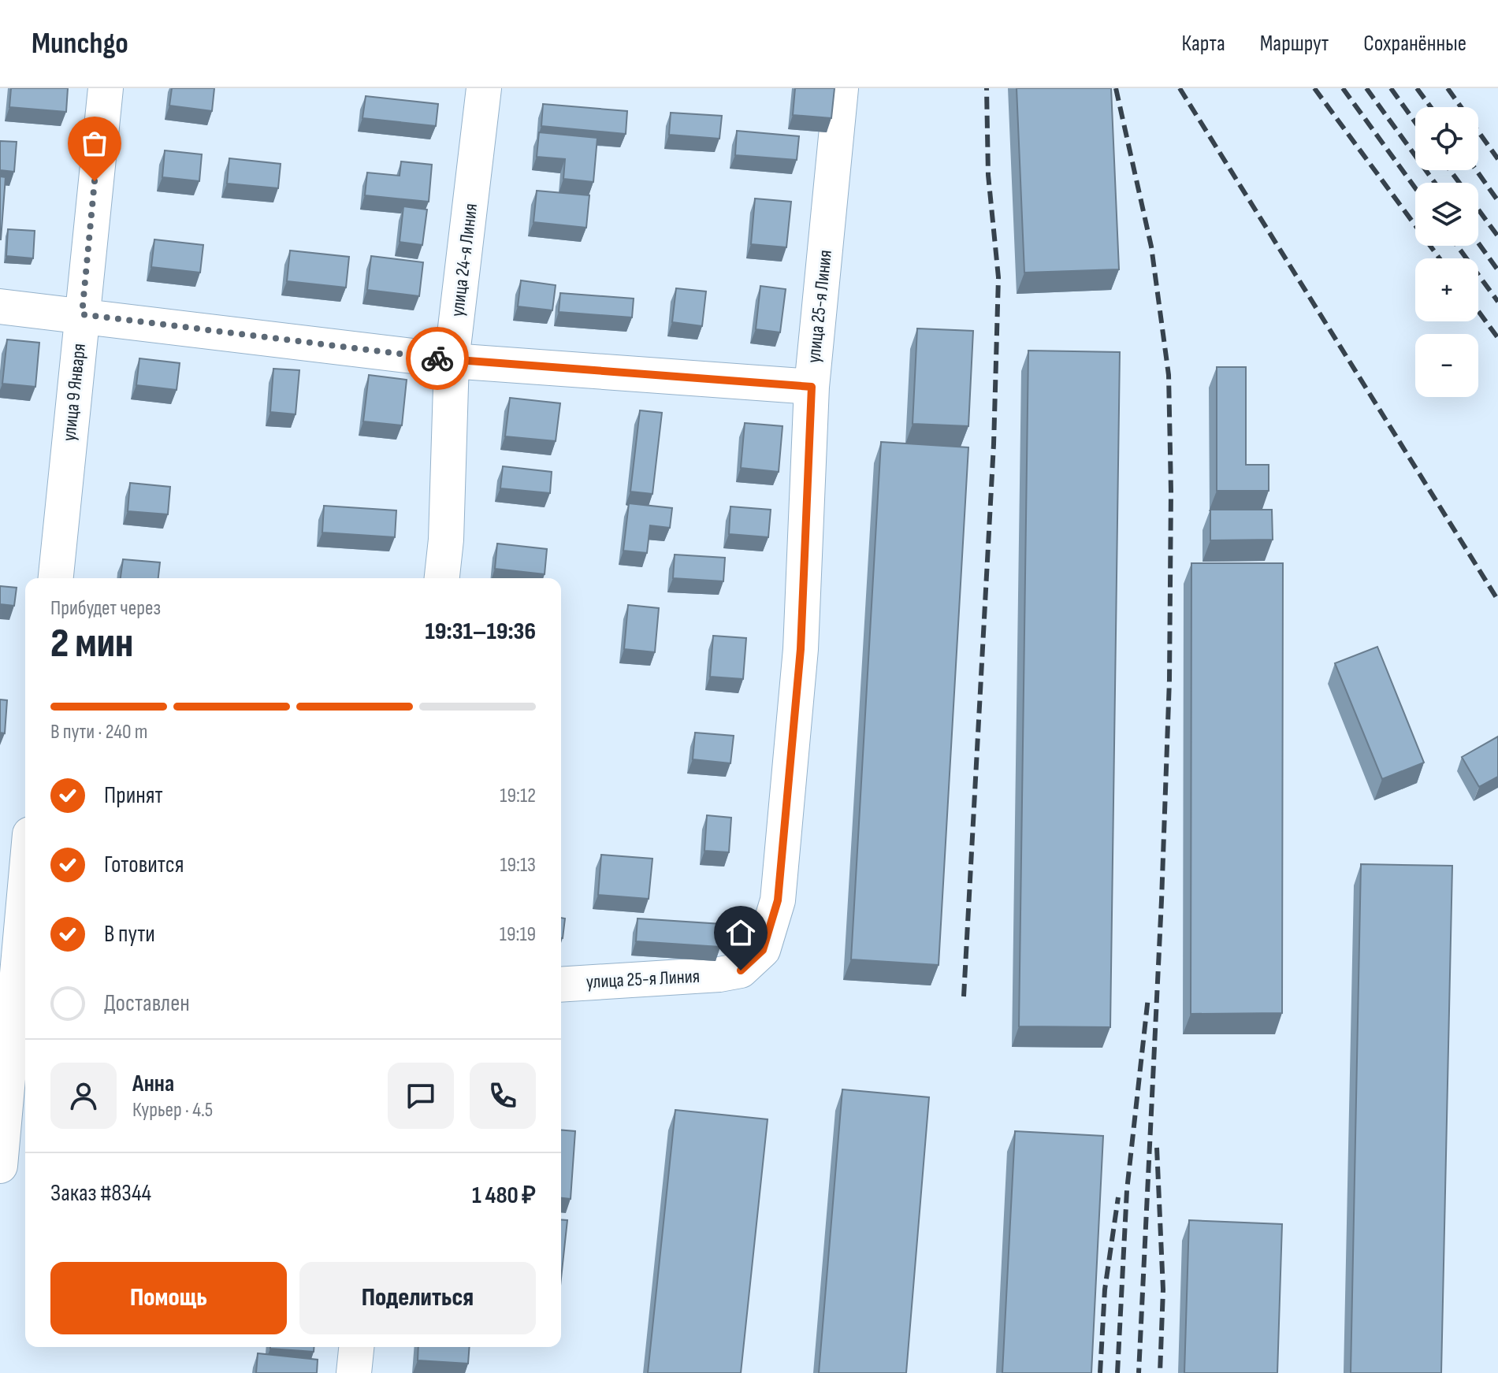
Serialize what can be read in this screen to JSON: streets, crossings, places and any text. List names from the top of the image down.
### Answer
{
  "streets": {
    "street": ["улица 24-я Линия", "улица 25-я Линия", "улица 9 Января"]
  },
  "page": {
    "header": "Munchgo",
    "nav": ["Карта", "Маршрут", "Сохранённые"],
    "map_buttons": ["+", "−"],
    "heading": ["2 мин", "Прибудет через", "19:31–19:36"],
    "panel": [
      "Анна",
      "Курьер · 4.5",
      "Заказ #8344",
      "1 480 ₽"
    ],
    "bar": "В пути · 240 m",
    "list": [
      ["Принят", "19:12"],
      ["Готовится", "19:13"],
      ["В пути", "19:19"],
      "Доставлен"
    ],
    "buttons": ["Помощь", "Поделиться"]
  }
}
